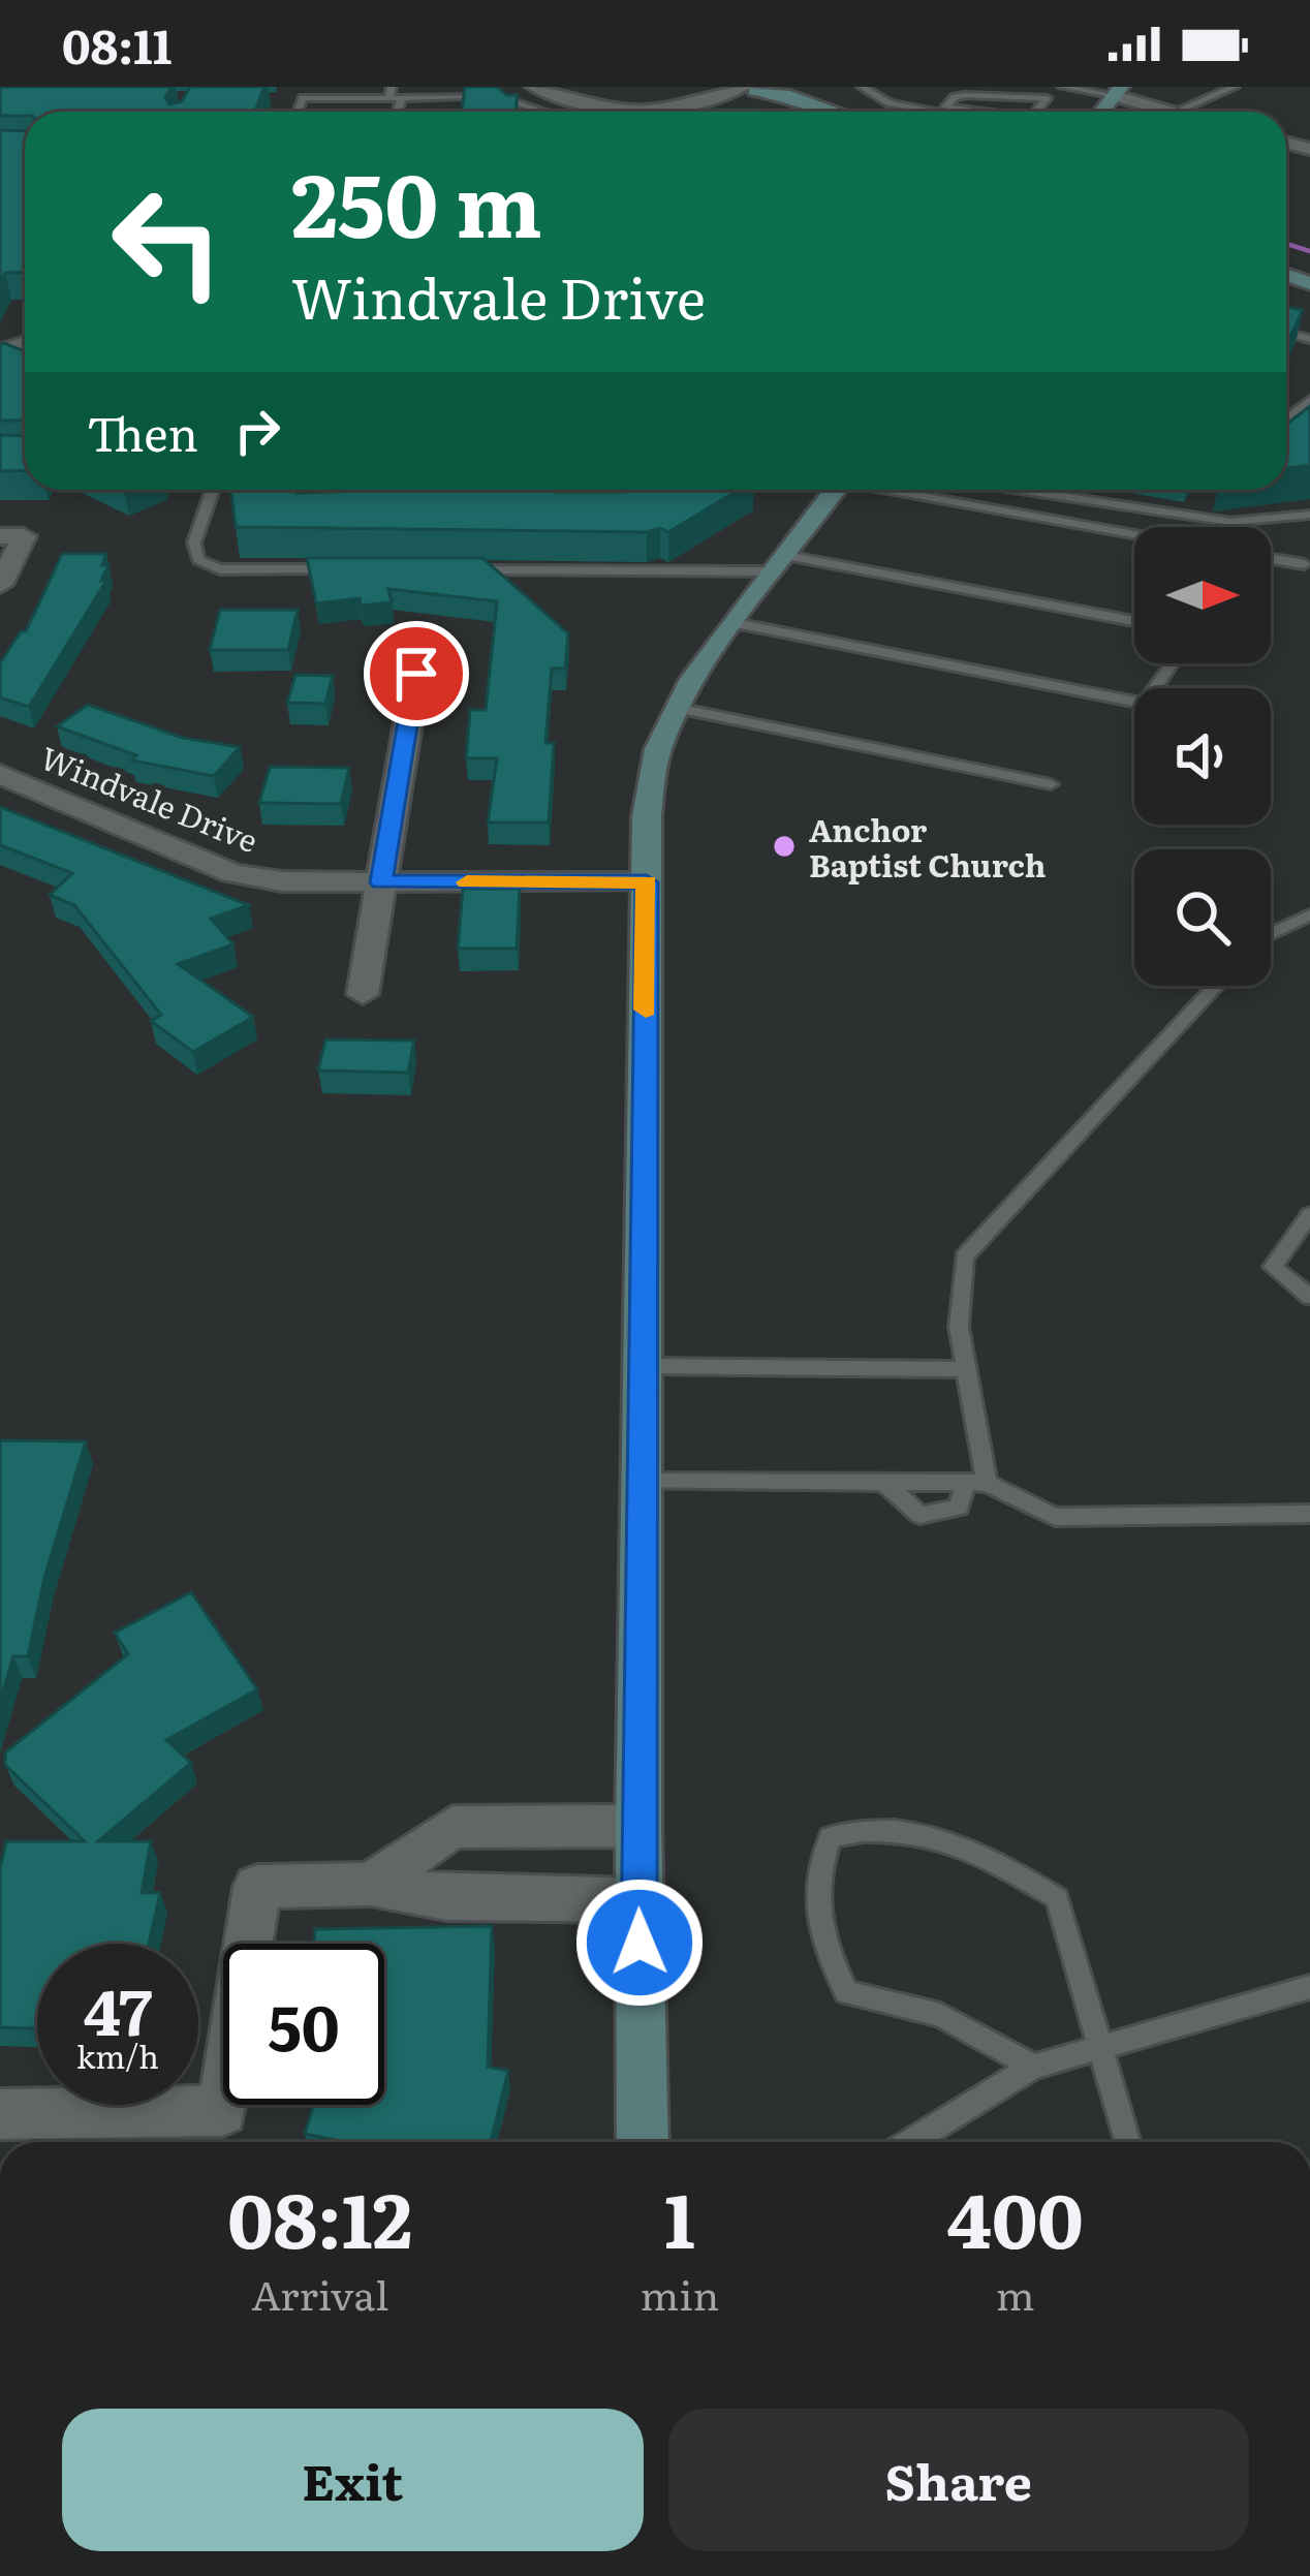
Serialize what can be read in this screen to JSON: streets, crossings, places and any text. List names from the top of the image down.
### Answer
{
  "streets": {
    "street": ["Windvale Drive"]
  },
  "places": ["Anchor Baptist Church"],
  "north": "right",
  "page": {
    "status": "08:11",
    "turn": ["250 m", "Windvale Drive"],
    "then": "Then",
    "speed": "47 km/h",
    "limit": "50",
    "eta": [
      "08:12",
      "Arrival",
      "1",
      "min",
      "400",
      "m"
    ],
    "buttons": ["Exit", "Share"]
  }
}
